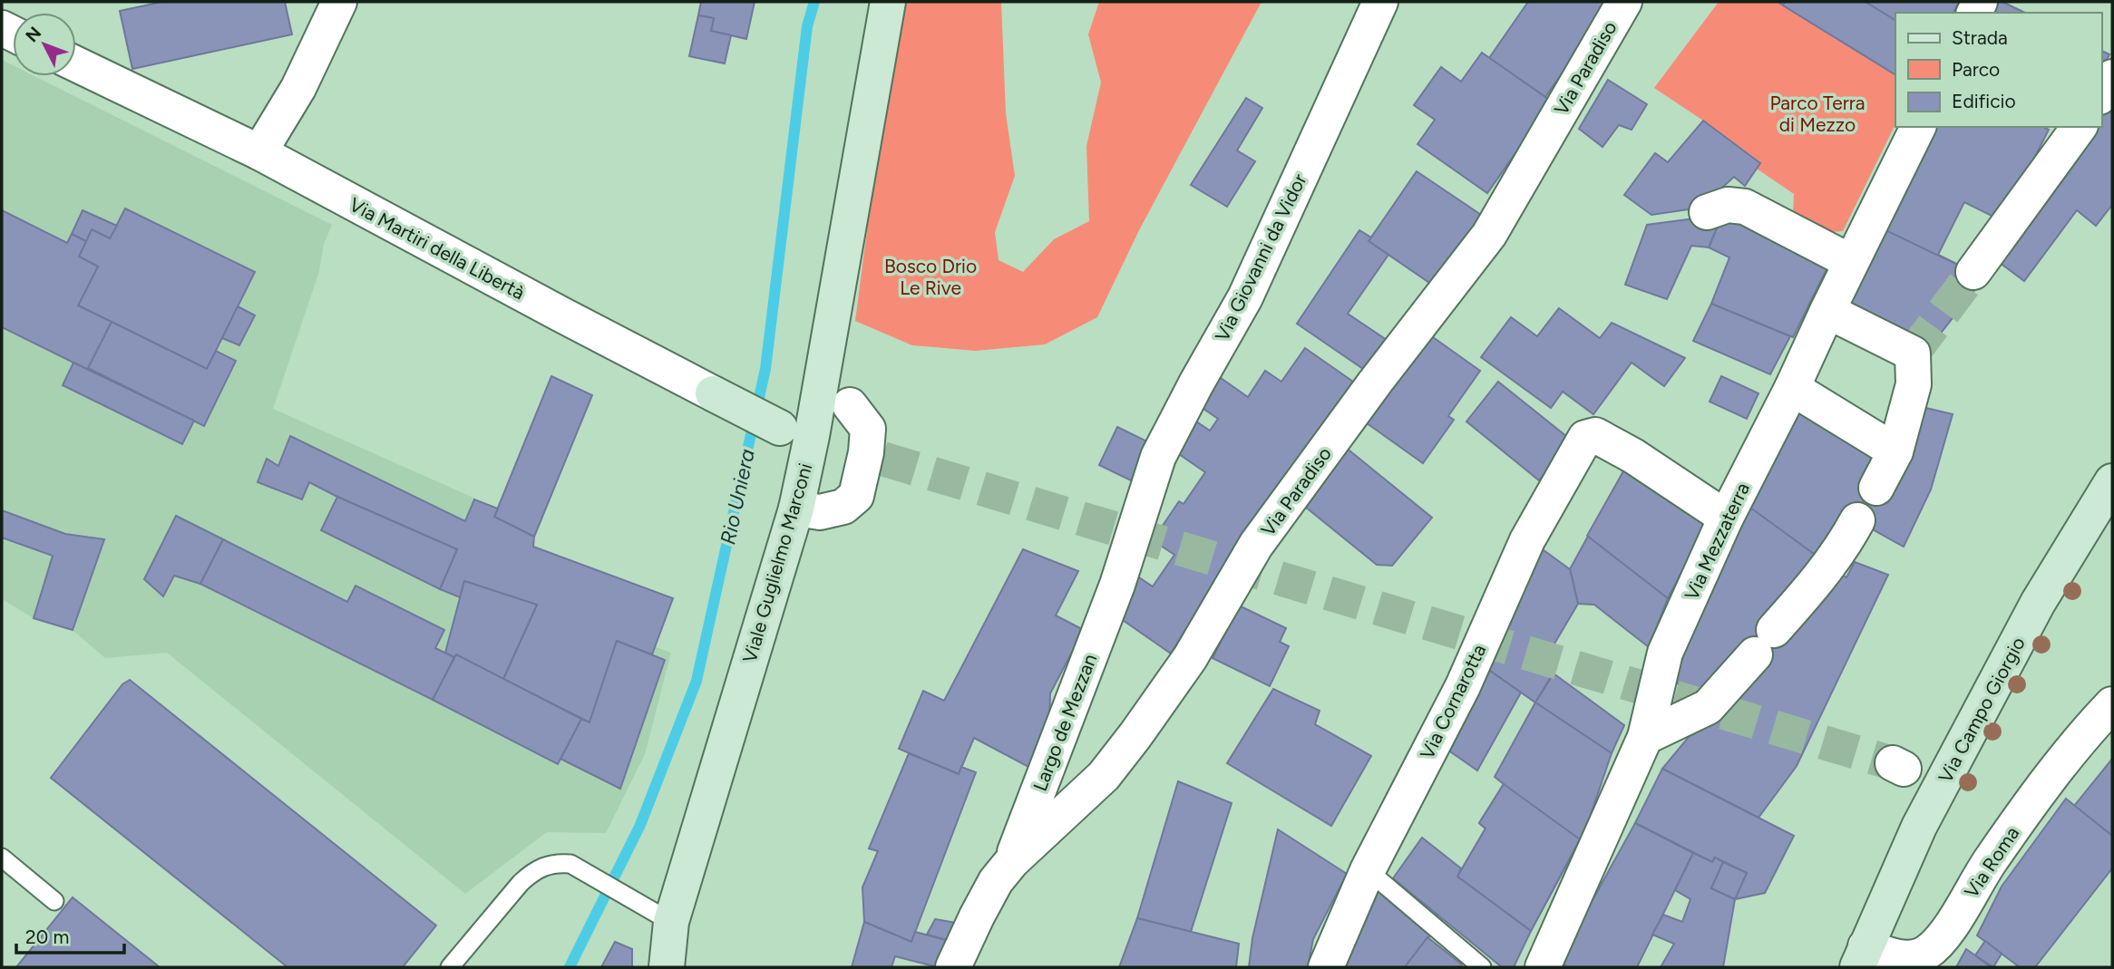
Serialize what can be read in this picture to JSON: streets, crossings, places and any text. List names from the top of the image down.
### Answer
{
  "streets": {
    "street": [
      "Via Paradiso",
      "Via Martiri della Libertà",
      "Via Giovanni da Vidor",
      "Via Mezzaterra",
      "Viale Guglielmo Marconi",
      "Via Cornarotta",
      "Via Campo Giorgio",
      "Largo de Mezzan",
      "Via Roma"
    ]
  },
  "crossings": [
    ["Via Paradiso", "Largo de Mezzan"],
    ["Via Martiri della Libertà", "Viale Guglielmo Marconi"],
    ["Via Giovanni da Vidor", "Largo de Mezzan"],
    ["Via Mezzaterra", "Via Cornarotta"],
    ["Via Campo Giorgio", "Via Roma"]
  ],
  "water": ["Rio Uniera"],
  "parks": ["Parco Terra di Mezzo", "Bosco Drio Le Rive"],
  "legend": ["Strada", "Parco", "Edificio"],
  "scale_bar": "20 m",
  "north": "top left"
}
